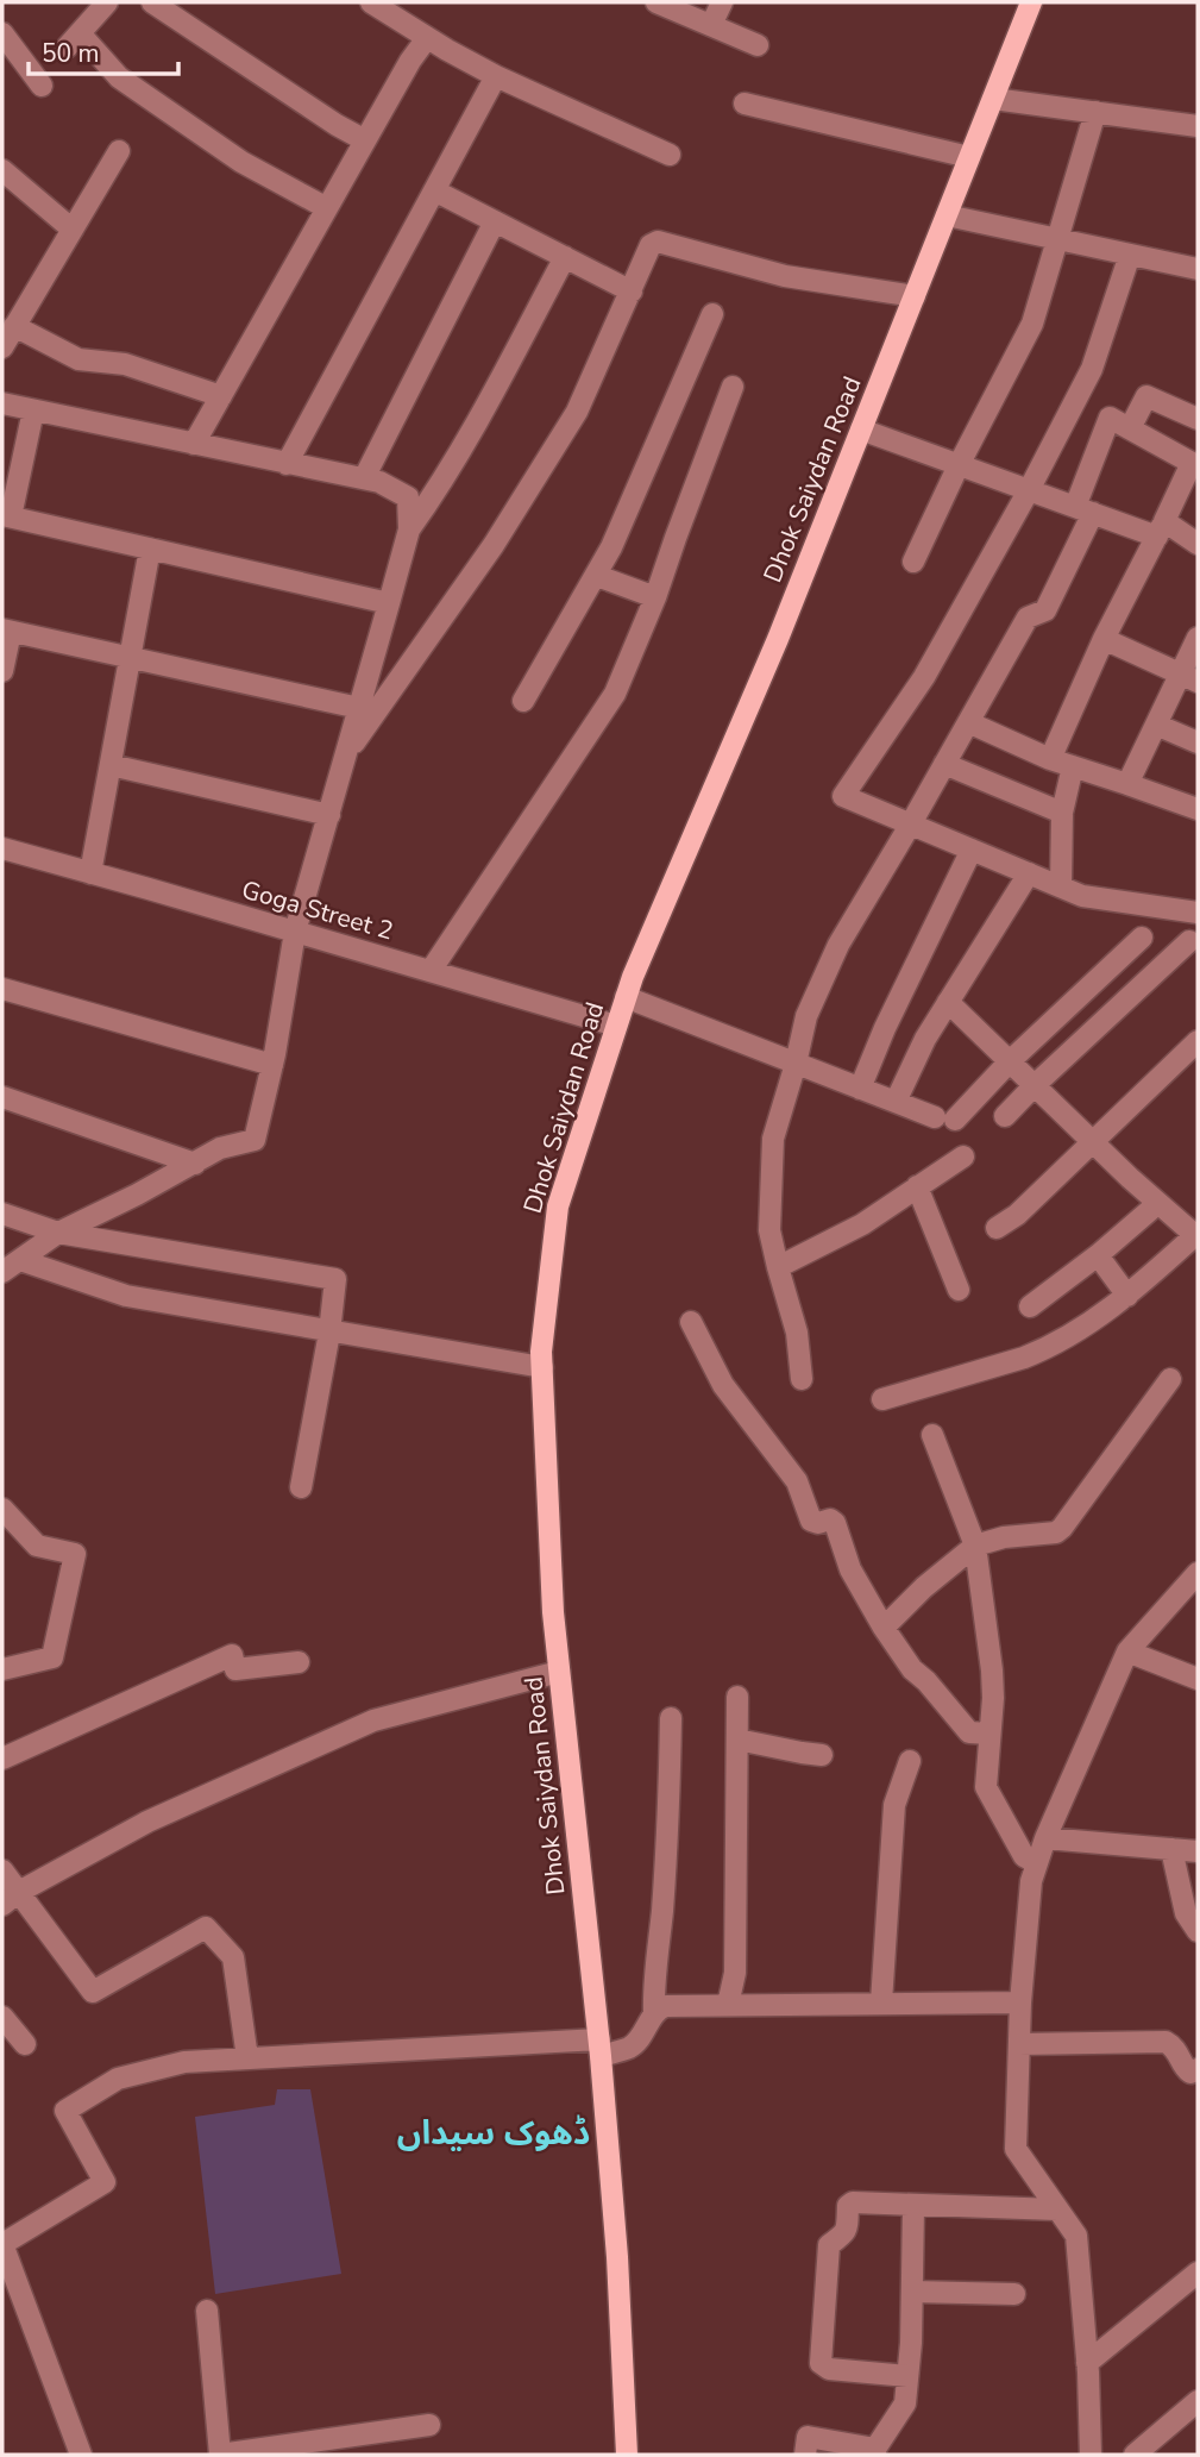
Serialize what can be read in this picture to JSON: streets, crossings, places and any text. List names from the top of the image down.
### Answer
{
  "streets": {
    "main road": ["Dhok Saiydan Road"],
    "street": ["Goga Street 2"]
  },
  "crossings": [
    ["Dhok Saiydan Road", "Goga Street 2"]
  ],
  "districts": ["ڈھوک سیداں"],
  "scale_bar": "50 m"
}
